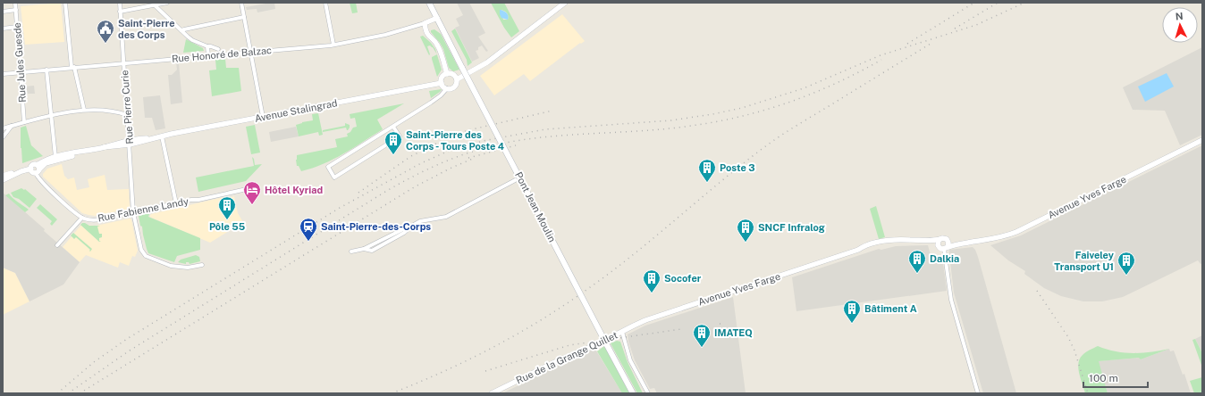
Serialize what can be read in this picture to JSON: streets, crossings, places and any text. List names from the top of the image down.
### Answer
{
  "streets": {
    "main road": ["Pont Jean Moulin"],
    "street": [
      "Rue Honoré de Balzac",
      "Rue Jules Guesde",
      "Rue Pierre Curie",
      "Avenue Stalingrad",
      "Avenue Yves Farge",
      "Rue Fabienne Landy",
      "Rue de la Grange Quillet"
    ]
  },
  "crossings": [
    ["Rue Honoré de Balzac", "Rue Jules Guesde"],
    ["Rue Honoré de Balzac", "Rue Pierre Curie"],
    ["Rue Honoré de Balzac", "Pont Jean Moulin"],
    ["Rue Pierre Curie", "Avenue Stalingrad"],
    ["Rue Pierre Curie", "Rue Fabienne Landy"],
    ["Avenue Yves Farge", "Rue de la Grange Quillet"]
  ],
  "places": {
    "public building": ["Saint-Pierre des Corps"],
    "building": [
      "Saint-Pierre des Corps - Tours Poste 4",
      "Poste 3",
      "Pôle 55",
      "SNCF Infralog",
      "Dalkia",
      "Faiveley Transport U1",
      "Socofer",
      "Bâtiment A",
      "IMATEQ"
    ],
    "hotel": ["Hôtel Kyriad"],
    "station": ["Saint-Pierre-des-Corps"]
  },
  "scale_bar": "100 m",
  "north": "top"
}
